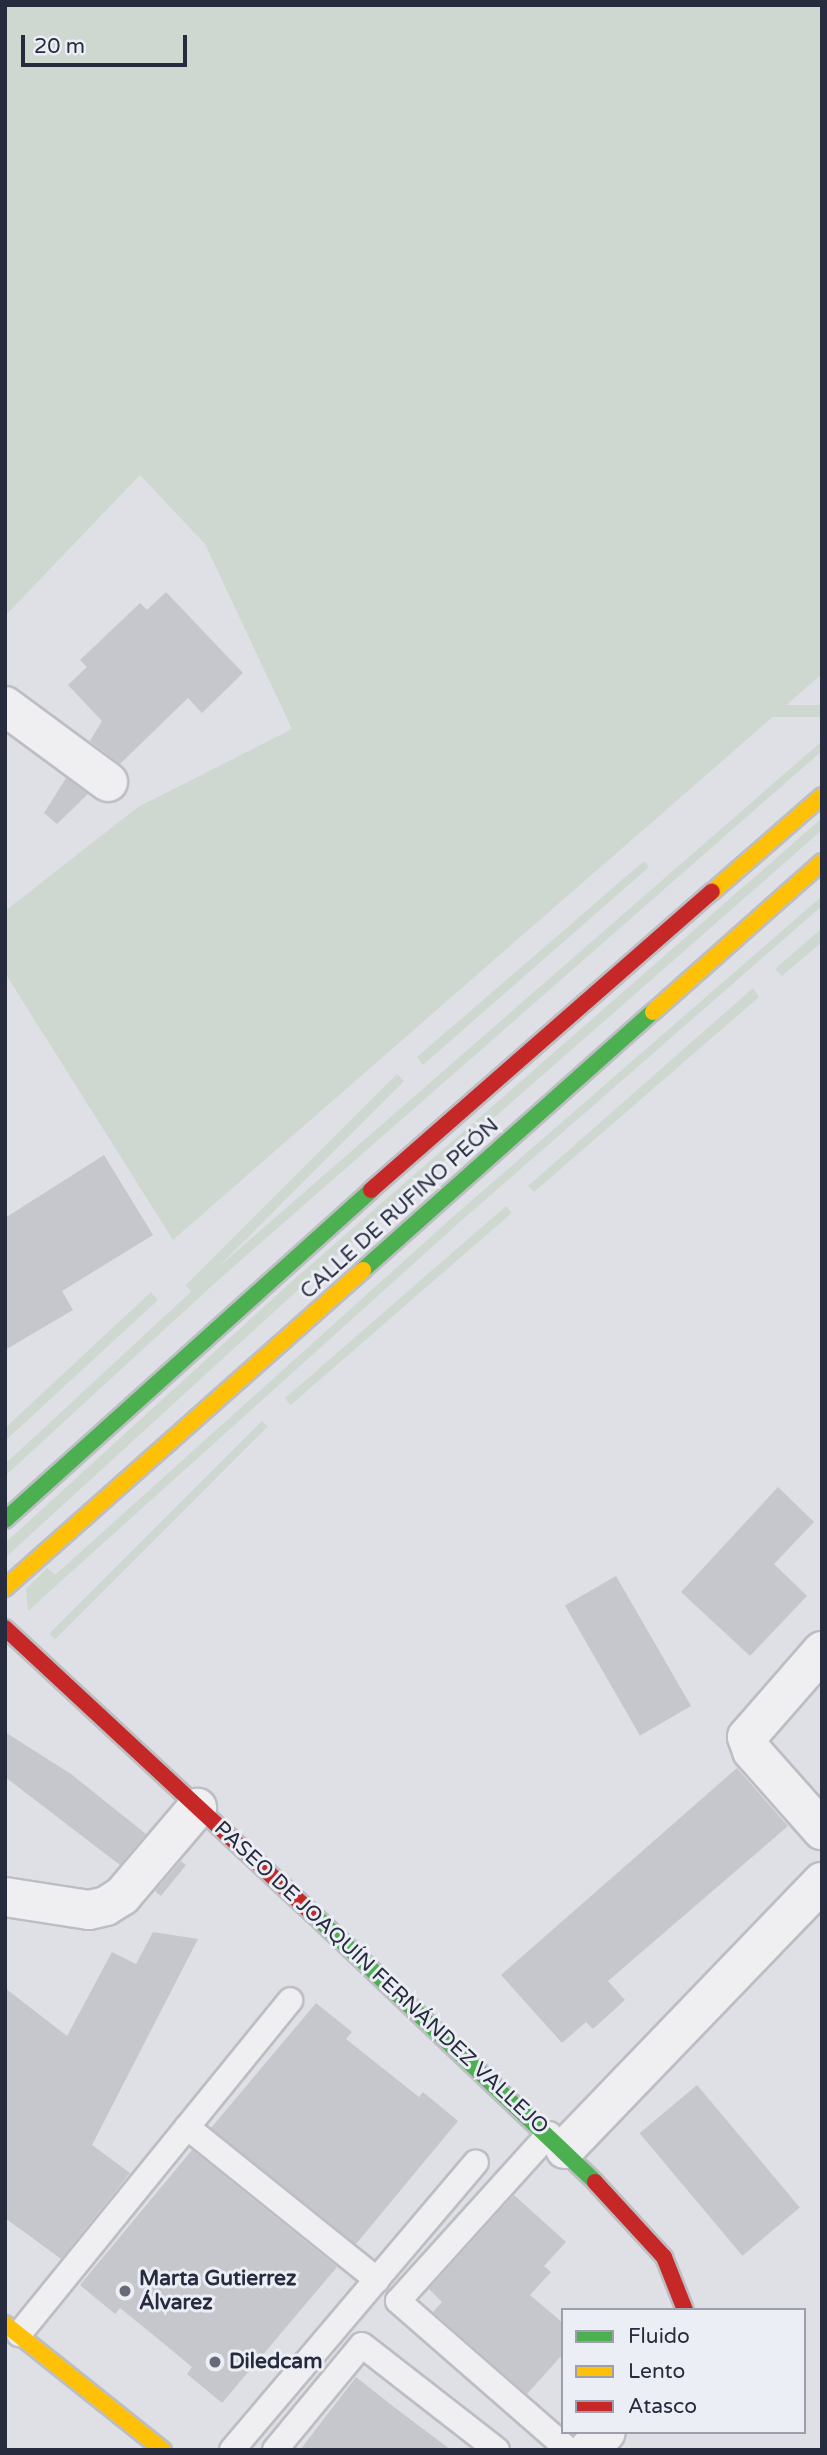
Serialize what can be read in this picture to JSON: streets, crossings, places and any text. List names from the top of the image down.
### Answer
{
  "streets": {
    "main road": ["CALLE DE RUFINO PEÓN", "PASEO DE JOAQUÍN FERNÁNDEZ VALLEJO"]
  },
  "places": ["Marta Gutierrez Álvarez", "Diledcam"],
  "legend": ["Fluido", "Lento", "Atasco"],
  "scale_bar": "20 m"
}
